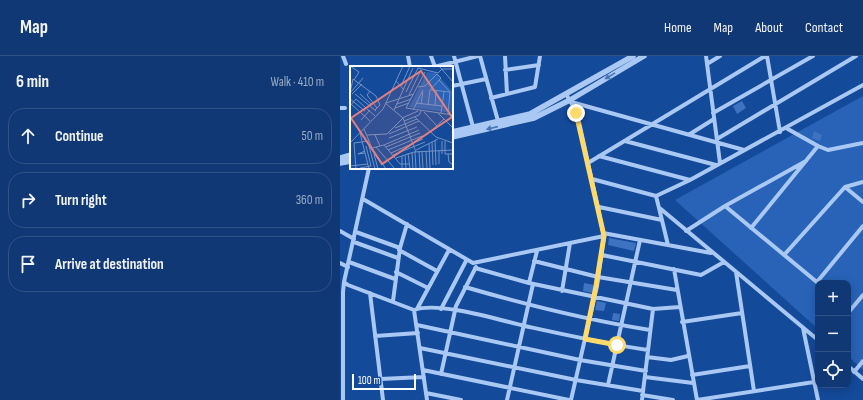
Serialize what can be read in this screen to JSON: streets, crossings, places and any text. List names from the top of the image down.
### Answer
{
  "scale_bar": "100 m",
  "page": {
    "header": "Map",
    "nav": [
      "Home",
      "Map",
      "About",
      "Contact"
    ],
    "heading": ["6 min", "Walk · 410 m"],
    "list": [
      ["Continue", "50 m"],
      ["Turn right", "360 m"],
      "Arrive at destination"
    ],
    "map_buttons": ["+", "−"],
    "scale": "100 m"
  }
}
